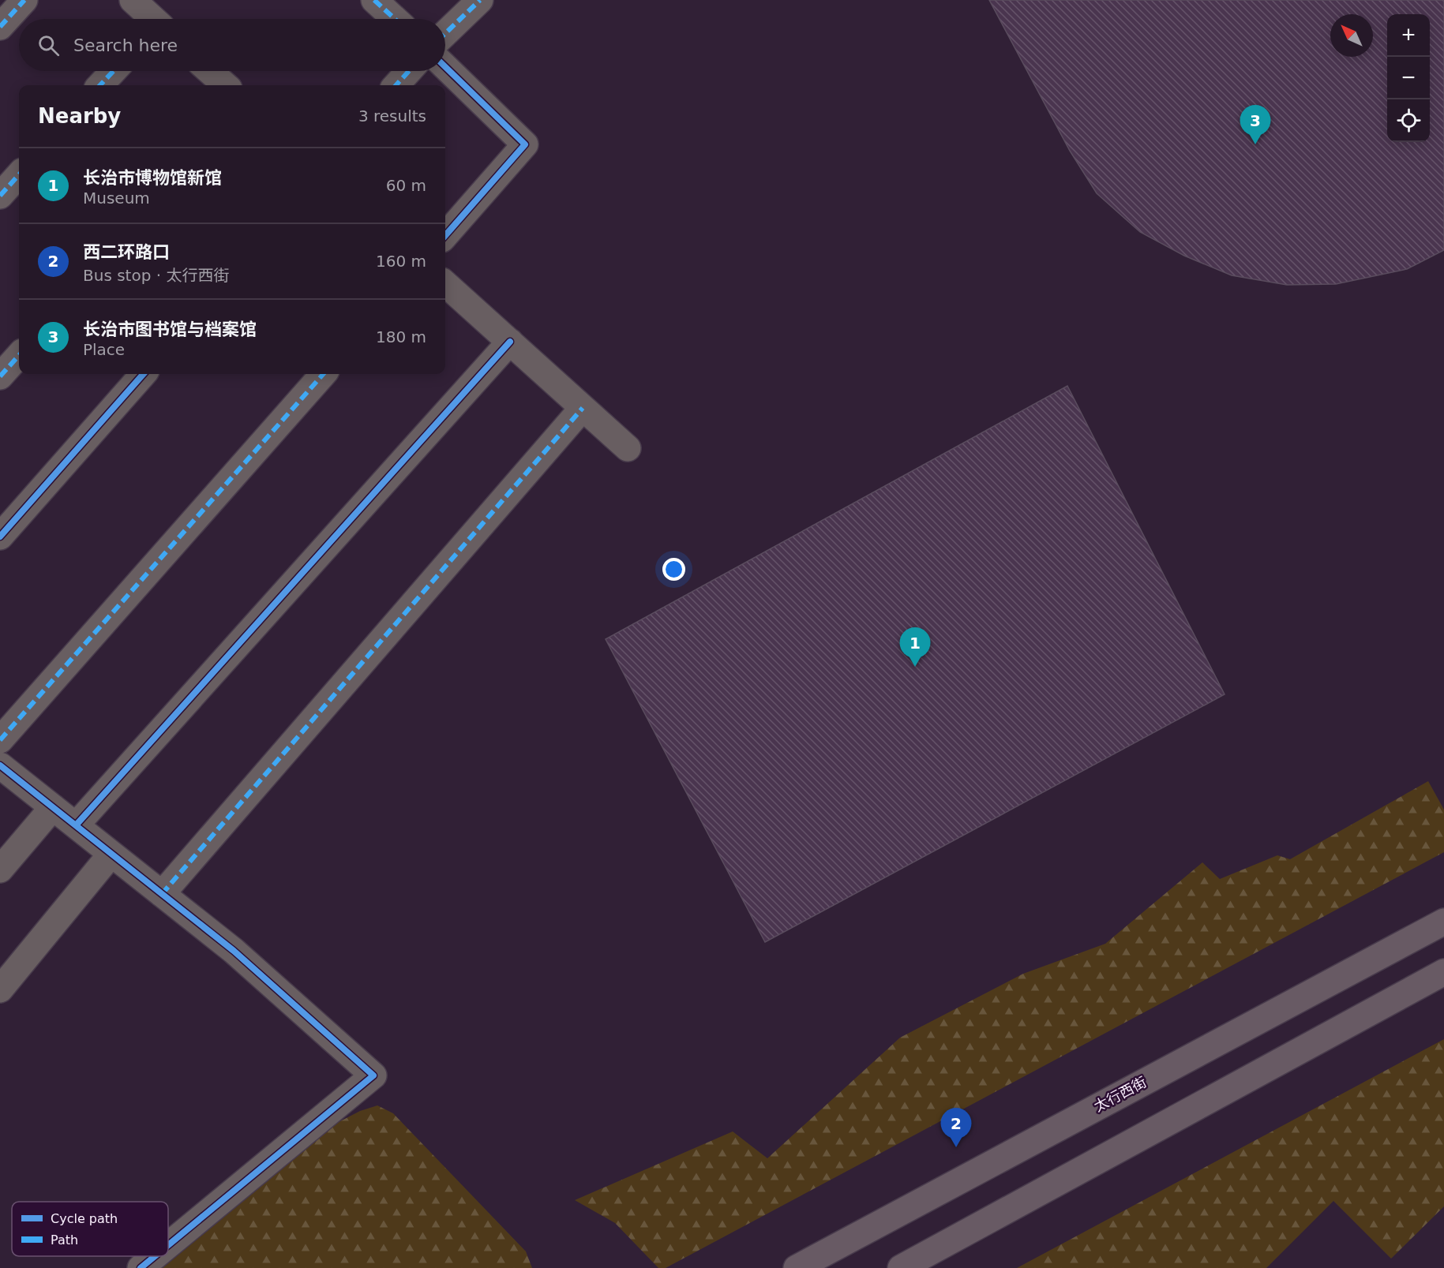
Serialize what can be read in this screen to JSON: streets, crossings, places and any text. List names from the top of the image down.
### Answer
{
  "streets": {
    "highway": ["太行西街"]
  },
  "legend": ["Cycle path", "Path"],
  "north": "top left",
  "page": {
    "map_buttons": ["+", "−"],
    "search": "Search here",
    "heading": ["Nearby", "3 results"],
    "pins": ["3", "1", "2"],
    "list": [
      {
        "mark": "1",
        "name": "长治市博物馆新馆",
        "note": "Museum",
        "value": "60 m"
      },
      {
        "mark": "2",
        "name": "西二环路口",
        "note": "Bus stop · 太行西街",
        "value": "160 m"
      },
      {
        "mark": "3",
        "name": "长治市图书馆与档案馆",
        "note": "Place",
        "value": "180 m"
      }
    ]
  }
}
